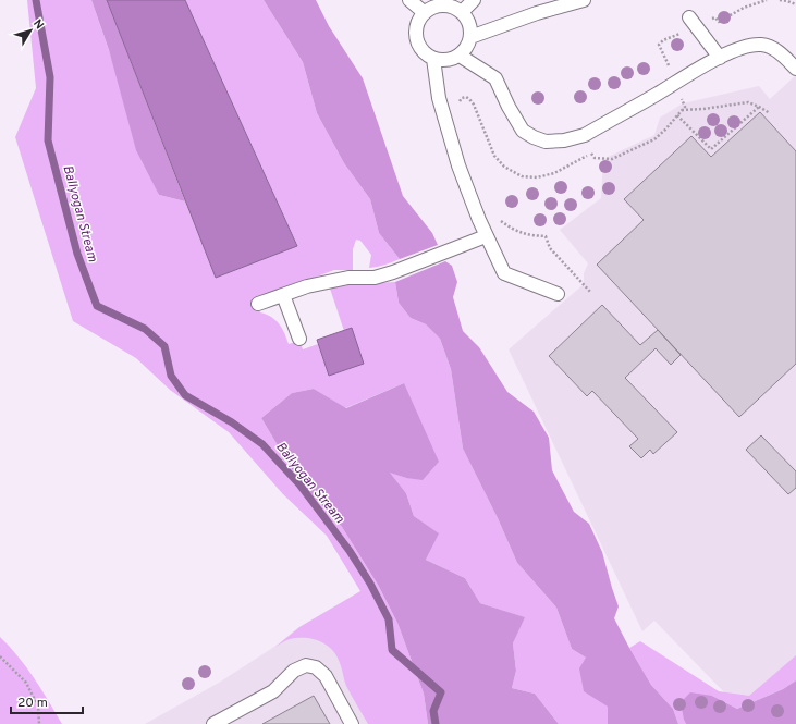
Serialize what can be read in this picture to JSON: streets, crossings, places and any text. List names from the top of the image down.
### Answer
{
  "water": ["Ballyogan Stream"],
  "scale_bar": "20 m",
  "north": "top right"
}
